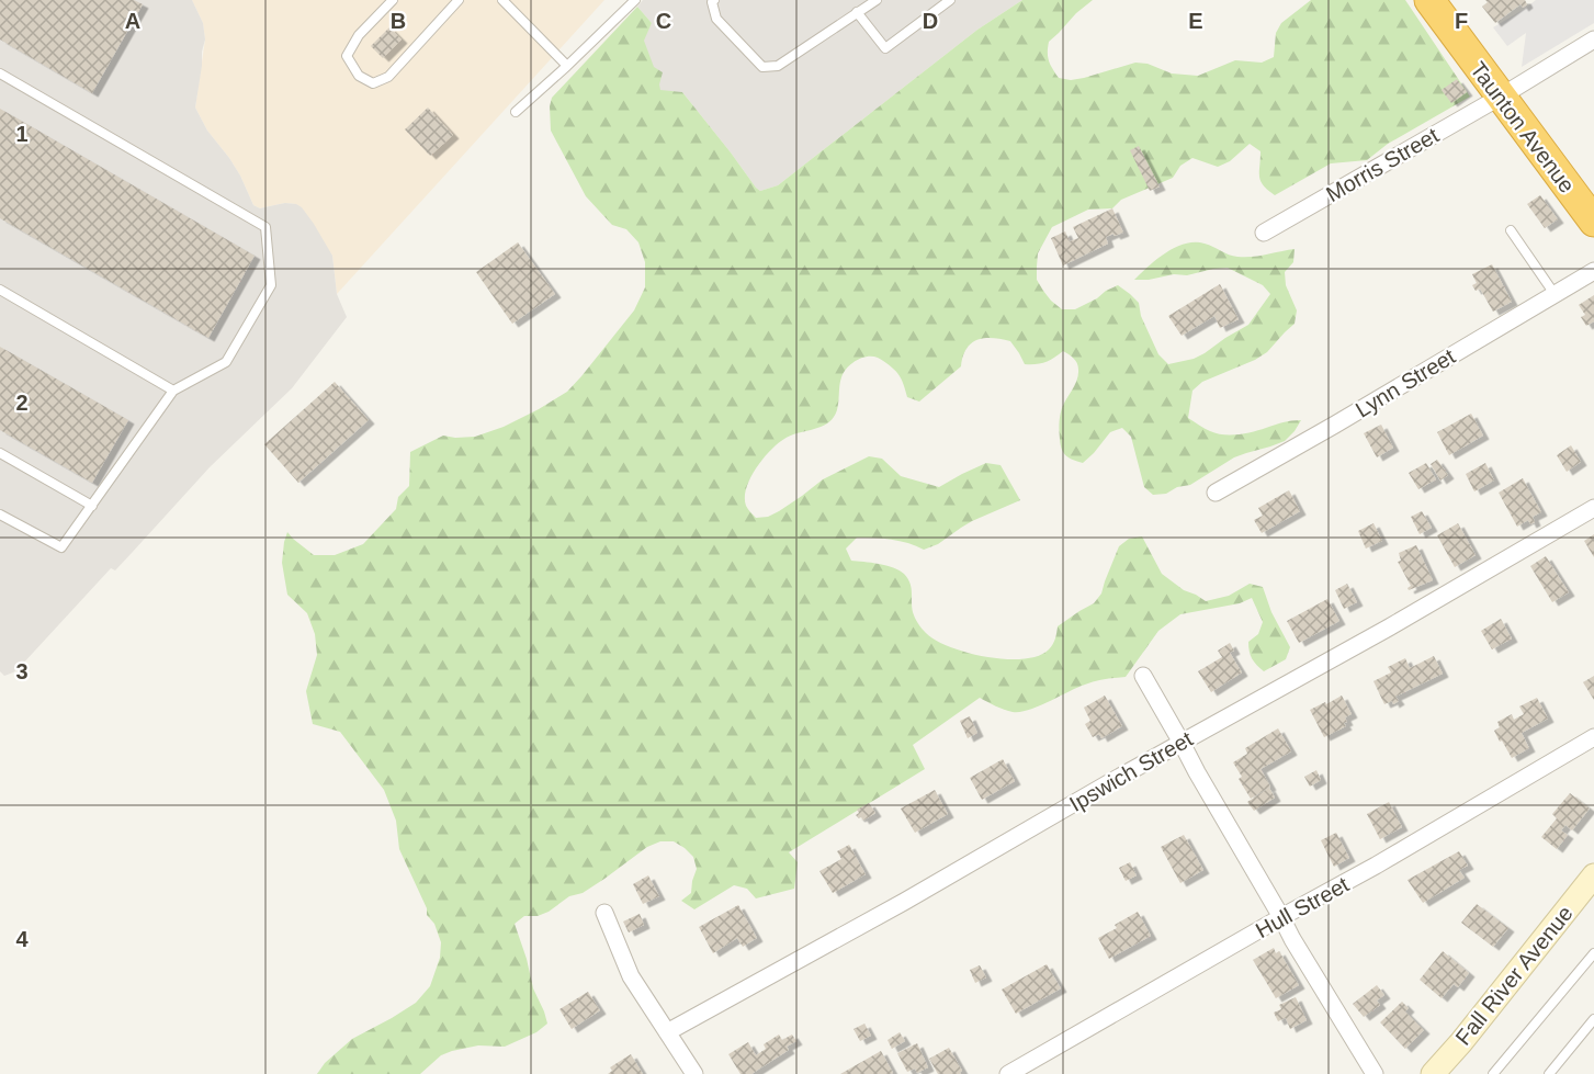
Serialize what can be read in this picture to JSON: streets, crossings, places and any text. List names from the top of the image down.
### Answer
{
  "streets": {
    "highway": ["Taunton Avenue"],
    "main road": ["Fall River Avenue"],
    "street": [
      "Morris Street",
      "Lynn Street",
      "Ipswich Street",
      "Hull Street"
    ]
  },
  "crossings": [
    ["Taunton Avenue", "Morris Street"]
  ],
  "grid": {
    "columns": [
      "A",
      "B",
      "C",
      "D",
      "E",
      "F"
    ],
    "rows": [
      "1",
      "2",
      "3",
      "4"
    ]
  }
}
